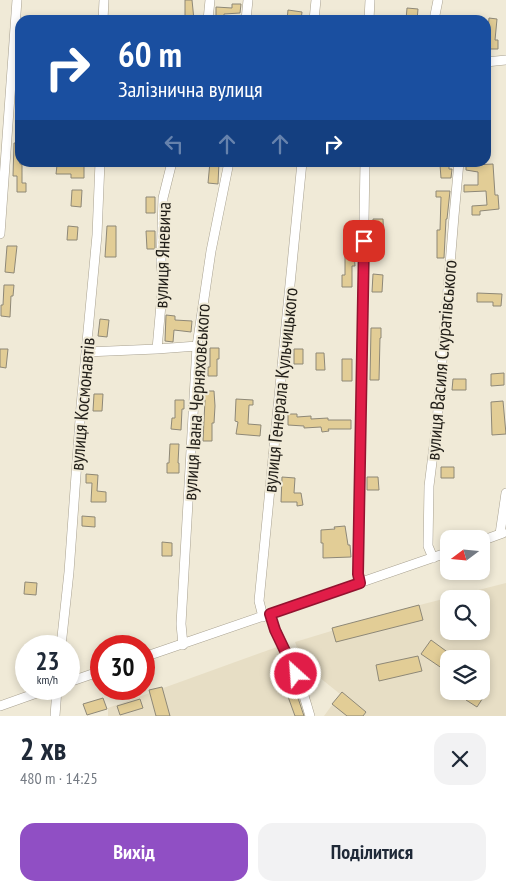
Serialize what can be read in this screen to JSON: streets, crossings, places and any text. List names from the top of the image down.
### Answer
{
  "streets": {
    "street": [
      "вулиця Яневича",
      "вулиця Василя Скуратівського",
      "вулиця Генерала Кульчицького",
      "вулиця Івана Черняховського",
      "вулиця Космонавтів"
    ]
  },
  "north": "left",
  "page": {
    "turn": ["60 m", "Залізнична вулиця"],
    "speed": "23 km/h",
    "limit": "30",
    "heading": ["2 хв", "480 m · 14:25"],
    "buttons": ["Вихід", "Поділитися"]
  }
}
